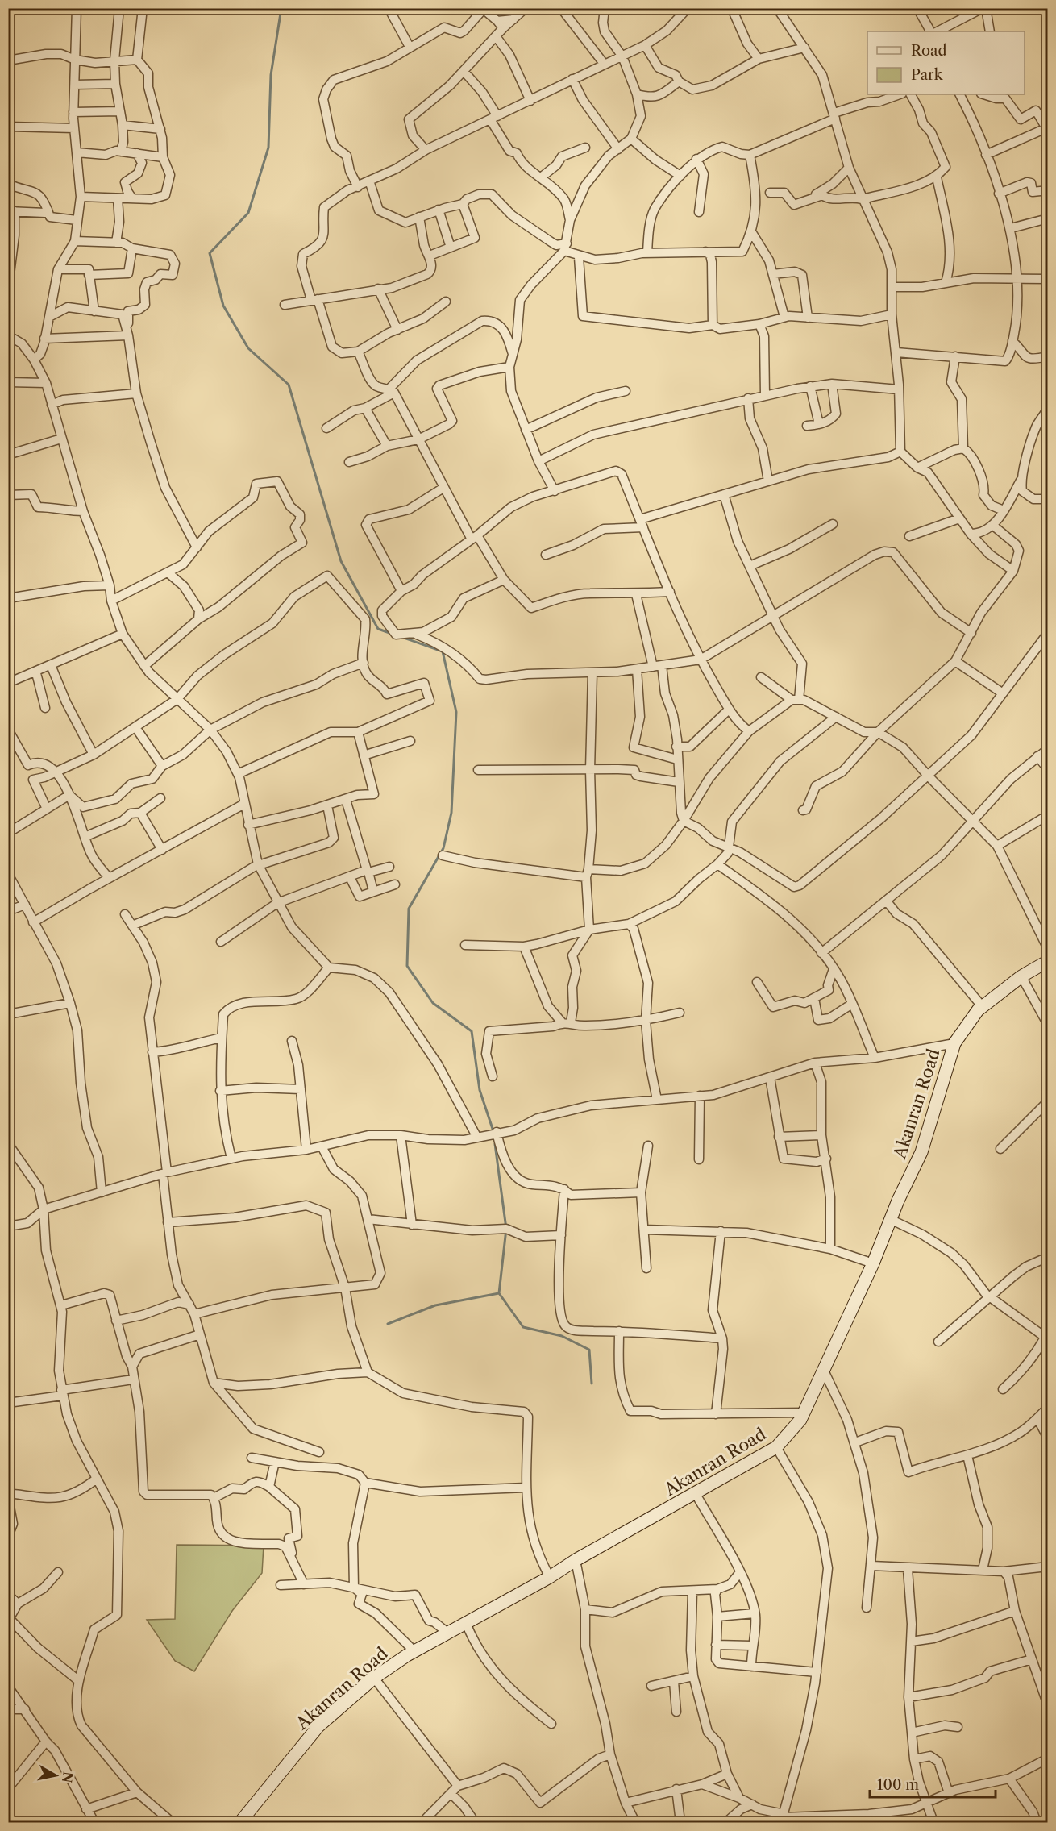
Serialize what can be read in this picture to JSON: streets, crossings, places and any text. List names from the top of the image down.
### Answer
{
  "streets": {
    "main road": ["Akanran Road"]
  },
  "legend": ["Road", "Park"],
  "scale_bar": "100 m",
  "north": "right"
}
